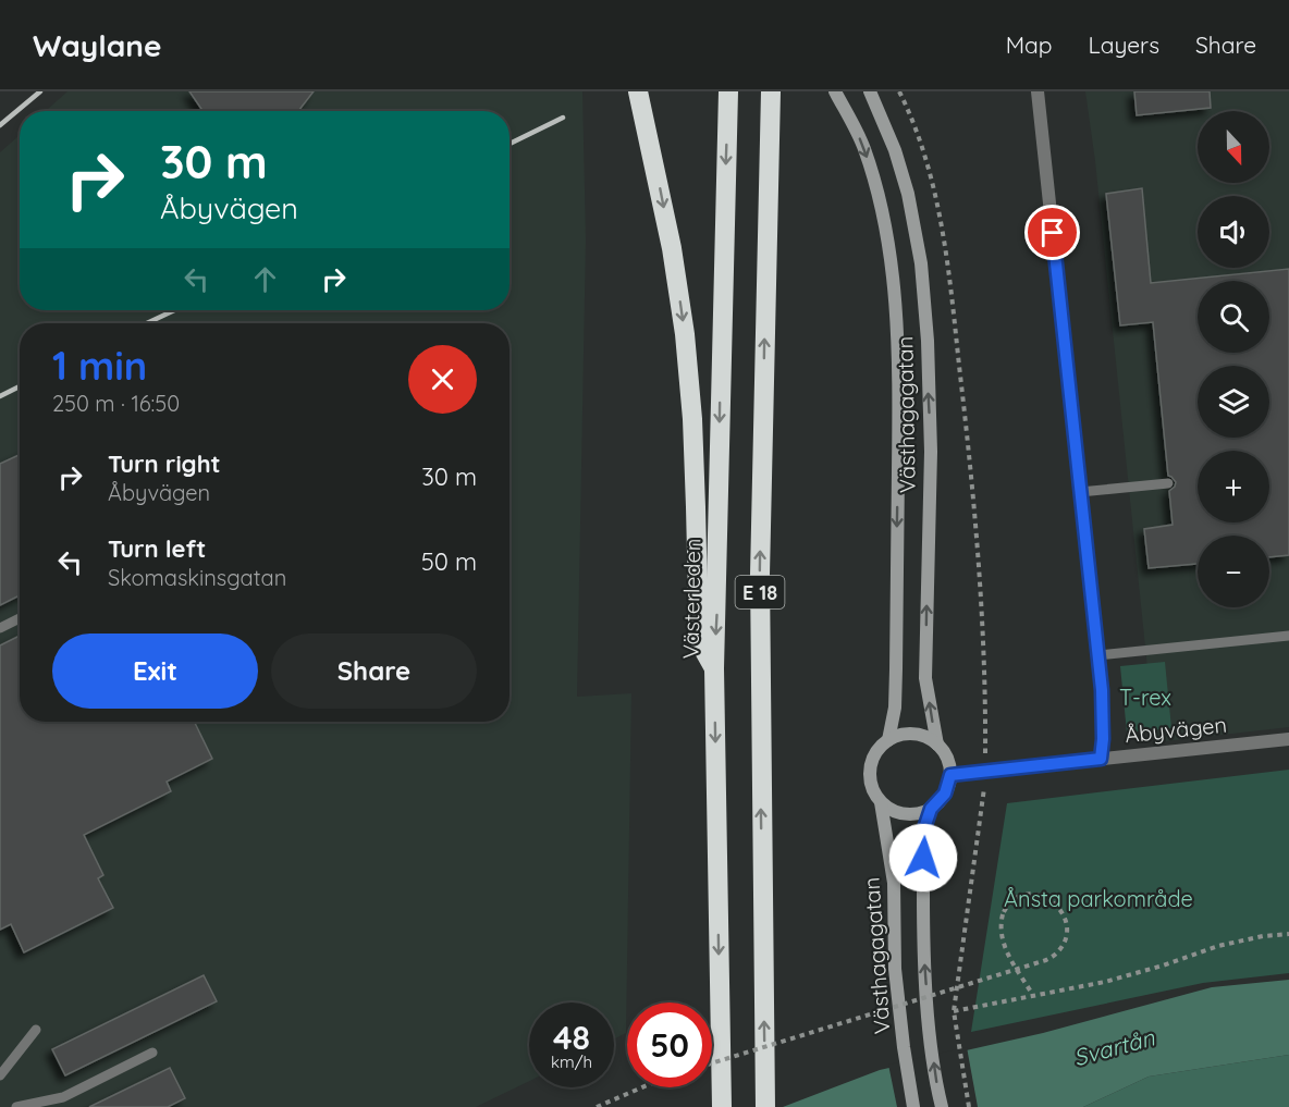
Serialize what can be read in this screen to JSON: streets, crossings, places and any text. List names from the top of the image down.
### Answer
{
  "streets": {
    "highway": ["E 18", "Västerleden"],
    "main road": ["Västhagagatan"],
    "street": ["Åbyvägen"]
  },
  "crossings": [
    ["Västhagagatan", "Åbyvägen"],
    ["E 18", "Västerleden"]
  ],
  "water": ["Svartån"],
  "parks": ["T-rex", "Ånsta parkområde"],
  "north": "bottom",
  "page": {
    "header": "Waylane",
    "nav": ["Map", "Layers", "Share"],
    "map_buttons": ["+", "−"],
    "turn": ["30 m", "Åbyvägen"],
    "heading": ["1 min", "250 m · 16:50"],
    "list": [
      {
        "name": "Turn right",
        "note": "Åbyvägen",
        "value": "30 m"
      },
      {
        "name": "Turn left",
        "note": "Skomaskinsgatan",
        "value": "50 m"
      }
    ],
    "buttons": ["Exit", "Share"],
    "speed": "48 km/h",
    "limit": "50"
  }
}
